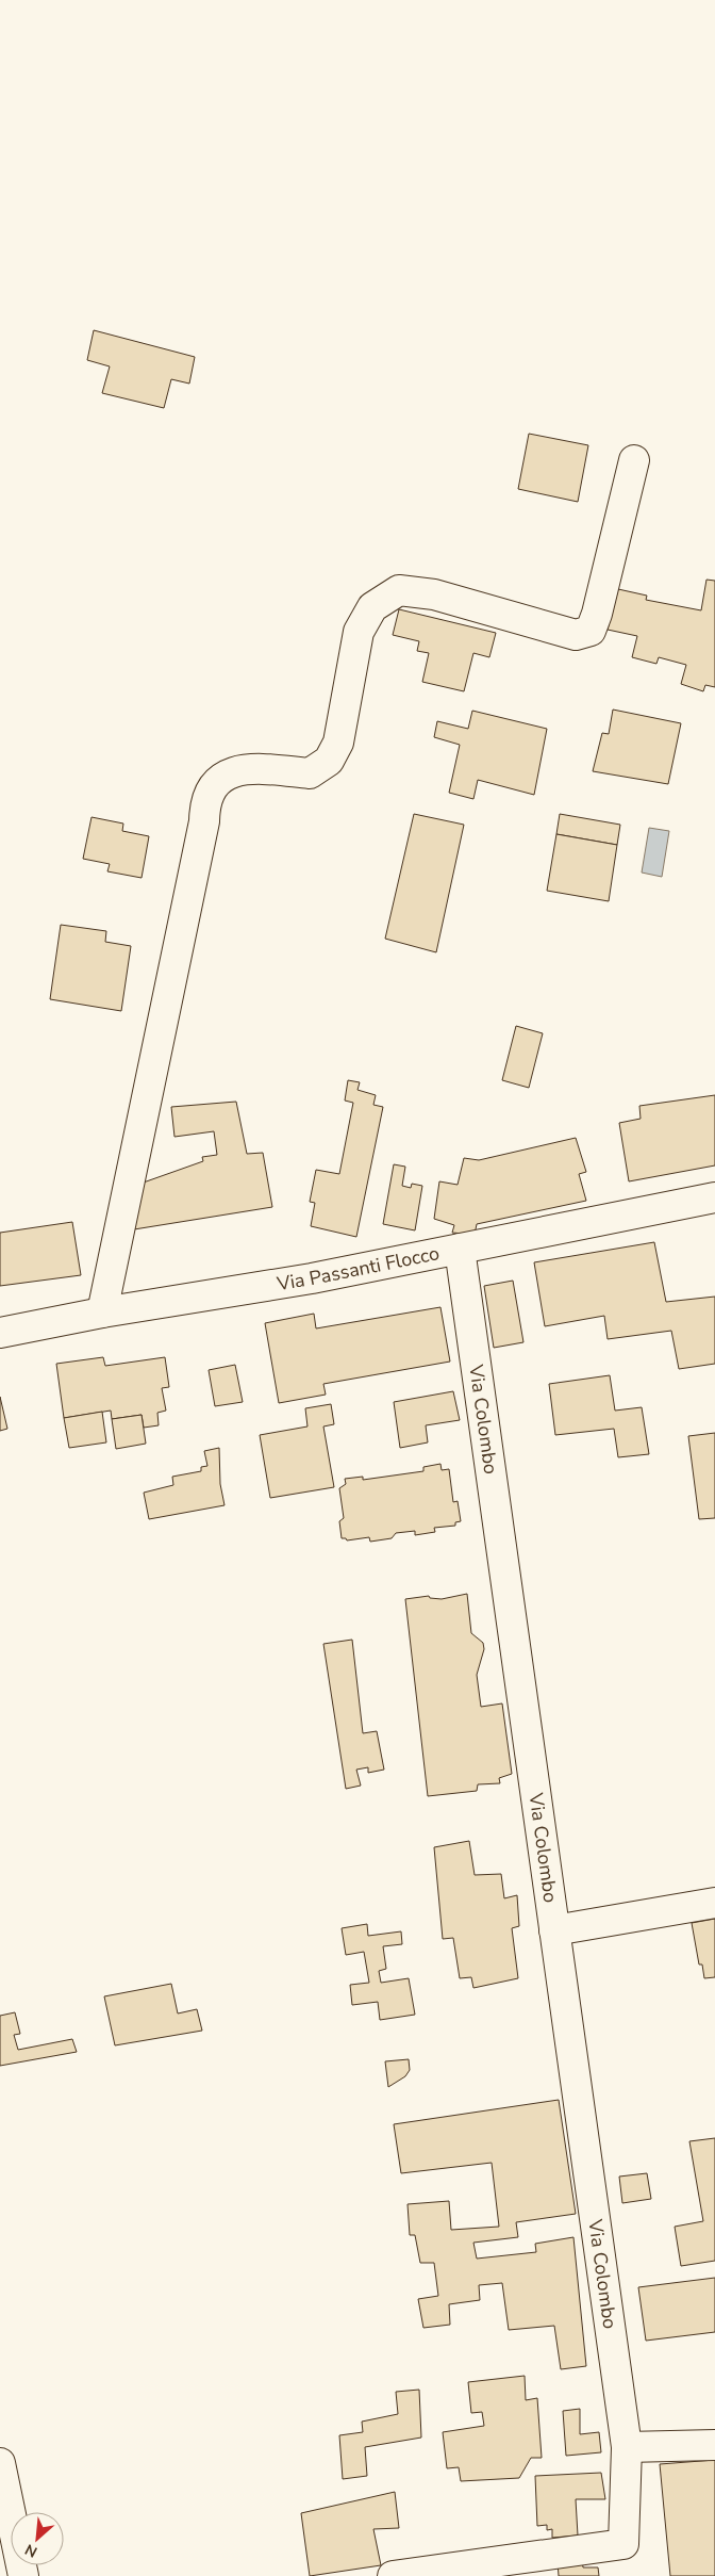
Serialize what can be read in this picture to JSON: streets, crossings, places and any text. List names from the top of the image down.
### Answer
{
  "streets": {
    "street": ["Via Passanti Flocco", "Via Colombo"]
  },
  "crossings": [
    ["Via Passanti Flocco", "Via Colombo"]
  ],
  "north": "bottom left"
}
